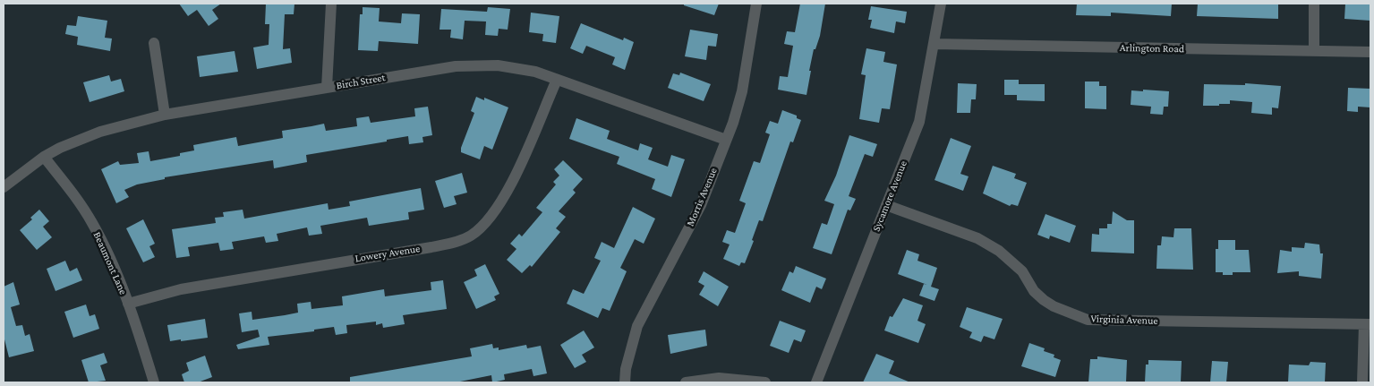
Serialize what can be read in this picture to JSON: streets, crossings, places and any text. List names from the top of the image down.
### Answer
{
  "streets": {
    "street": [
      "Arlington Road",
      "Birch Street",
      "Sycamore Avenue",
      "Morris Avenue",
      "Lowery Avenue",
      "Beaumont Lane",
      "Virginia Avenue"
    ]
  },
  "crossings": [
    ["Arlington Road", "Sycamore Avenue"],
    ["Birch Street", "Morris Avenue"],
    ["Birch Street", "Lowery Avenue"],
    ["Birch Street", "Beaumont Lane"],
    ["Sycamore Avenue", "Virginia Avenue"],
    ["Lowery Avenue", "Beaumont Lane"]
  ]
}
